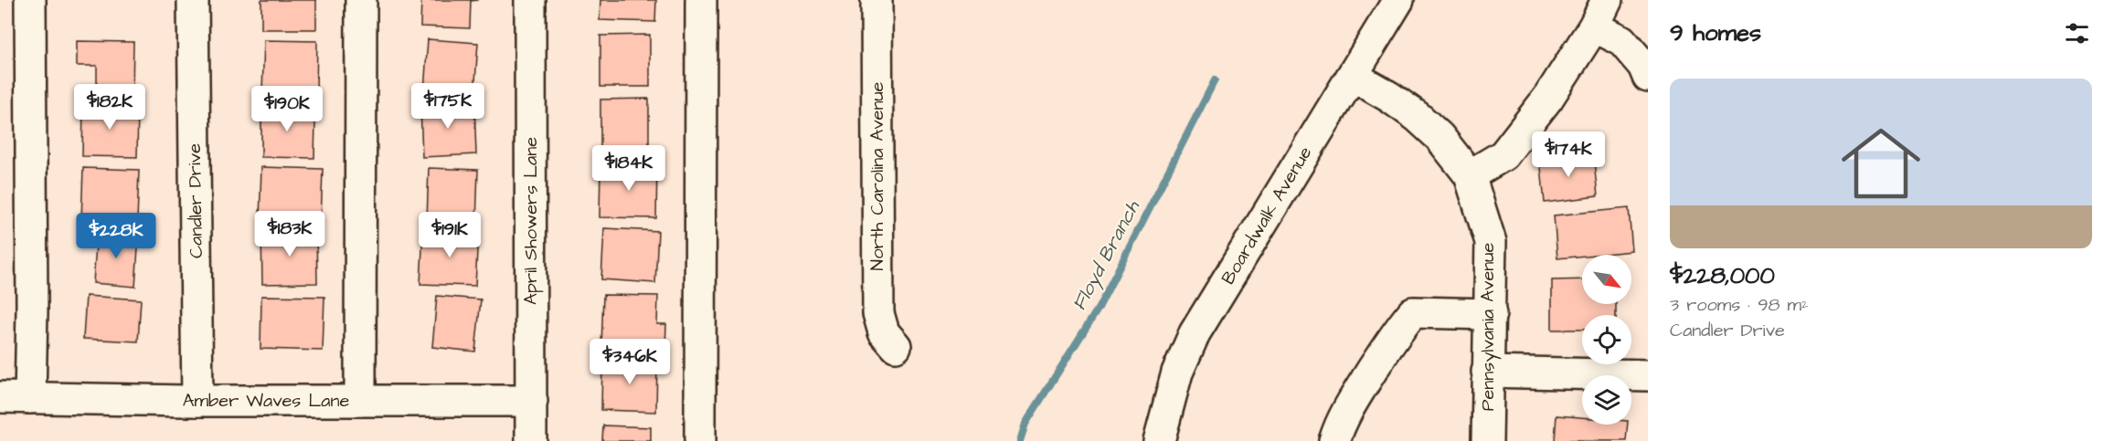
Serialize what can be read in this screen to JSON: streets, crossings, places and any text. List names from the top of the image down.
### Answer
{
  "streets": {
    "street": [
      "North Carolina Avenue",
      "Candler Drive",
      "Boardwalk Avenue",
      "April Showers Lane",
      "Pennsylvania Avenue",
      "Amber Waves Lane"
    ]
  },
  "crossings": [
    ["Candler Drive", "Amber Waves Lane"],
    ["Boardwalk Avenue", "Pennsylvania Avenue"],
    ["April Showers Lane", "Amber Waves Lane"]
  ],
  "water": ["Floyd Branch"],
  "north": "bottom right",
  "page": {
    "heading": "9 homes",
    "list": [
      {
        "name": "$228,000",
        "note": "3 rooms · 98 m² · Candler Drive"
      }
    ],
    "price": [
      "$175K",
      "$182K",
      "$190K",
      "$174K",
      "$184K",
      "$183K",
      "$191K",
      "$228K",
      "$346K"
    ]
  }
}
